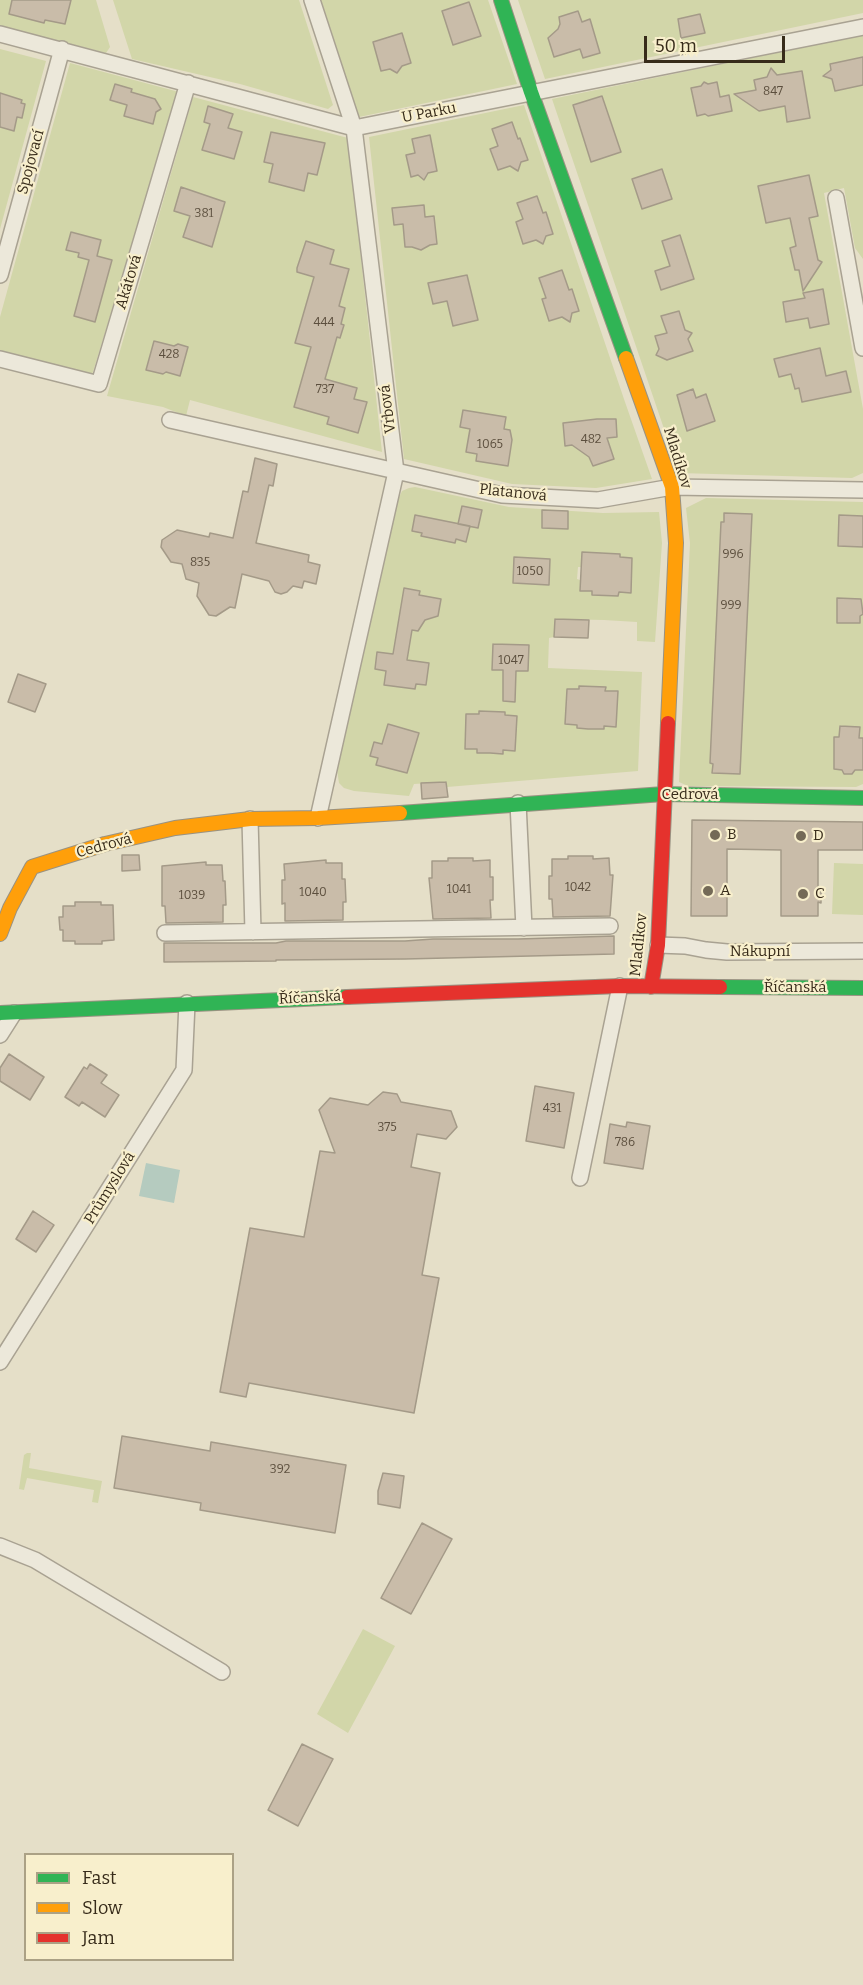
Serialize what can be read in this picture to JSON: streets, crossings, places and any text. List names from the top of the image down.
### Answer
{
  "streets": {
    "street": [
      "U Parku",
      "Spojovací",
      "Akátová",
      "Vrbová",
      "Mladíkov",
      "Platanová",
      "Cedrová",
      "Nákupní",
      "Říčanská",
      "Průmyslová"
    ]
  },
  "crossings": [
    ["U Parku", "Spojovací"],
    ["U Parku", "Akátová"],
    ["U Parku", "Vrbová"],
    ["U Parku", "Mladíkov"],
    ["Vrbová", "Platanová"],
    ["Vrbová", "Cedrová"],
    ["Mladíkov", "Platanová"],
    ["Mladíkov", "Cedrová"],
    ["Mladíkov", "Nákupní"],
    ["Mladíkov", "Říčanská"],
    ["Říčanská", "Průmyslová"]
  ],
  "places": [
    "B",
    "D",
    "A",
    "C"
  ],
  "house_numbers": [
    "847",
    "381",
    "444",
    "428",
    "737",
    "482",
    "1065",
    "996",
    "835",
    "1050",
    "999",
    "1047",
    "1042",
    "1041",
    "1040",
    "1039",
    "431",
    "375",
    "786",
    "392"
  ],
  "legend": ["Fast", "Slow", "Jam"],
  "scale_bar": "50 m"
}
